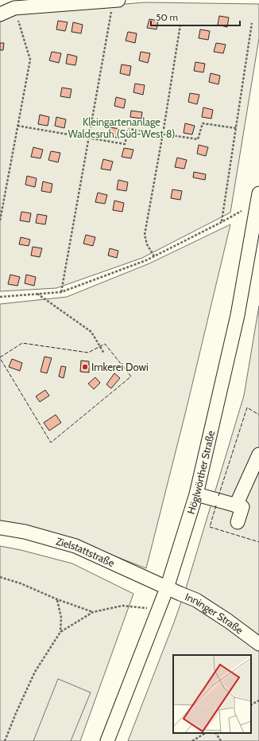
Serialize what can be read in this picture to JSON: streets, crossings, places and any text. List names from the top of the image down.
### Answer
{
  "streets": {
    "street": ["Höglwörther Straße", "Zielstattstraße", "Inninger Straße"]
  },
  "crossings": [
    ["Höglwörther Straße", "Zielstattstraße"],
    ["Höglwörther Straße", "Inninger Straße"],
    ["Zielstattstraße", "Inninger Straße"]
  ],
  "parks": ["Kleingartenanlage Waldesruh (Süd-West 8)"],
  "places": ["Imkerei Dowi"],
  "scale_bar": "50 m"
}
